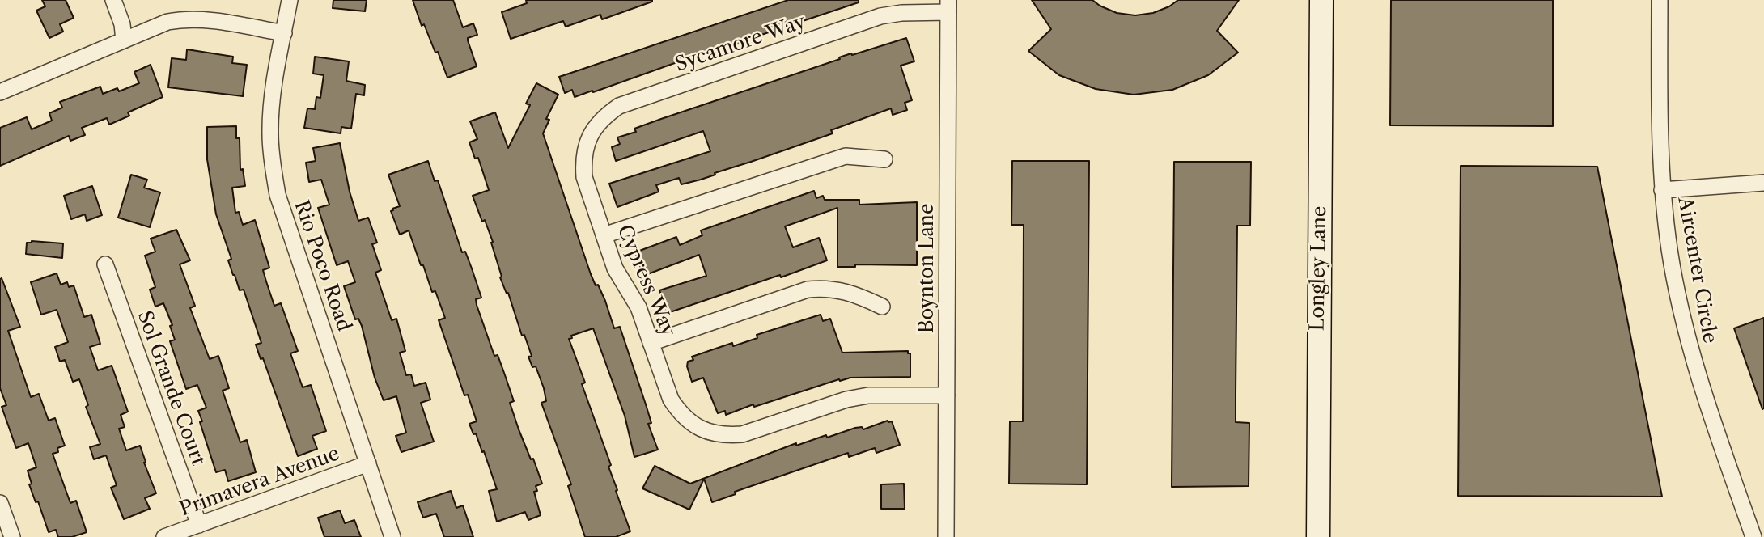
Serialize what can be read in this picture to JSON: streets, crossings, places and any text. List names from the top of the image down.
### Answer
{
  "streets": {
    "main road": ["Longley Lane"],
    "street": [
      "Sycamore Way",
      "Rio Poco Road",
      "Boynton Lane",
      "Aircenter Circle",
      "Cypress Way",
      "Sol Grande Court",
      "Primavera Avenue"
    ]
  },
  "crossings": [
    ["Sycamore Way", "Boynton Lane"],
    ["Sycamore Way", "Cypress Way"],
    ["Rio Poco Road", "Primavera Avenue"],
    ["Boynton Lane", "Cypress Way"],
    ["Sol Grande Court", "Primavera Avenue"]
  ]
}
